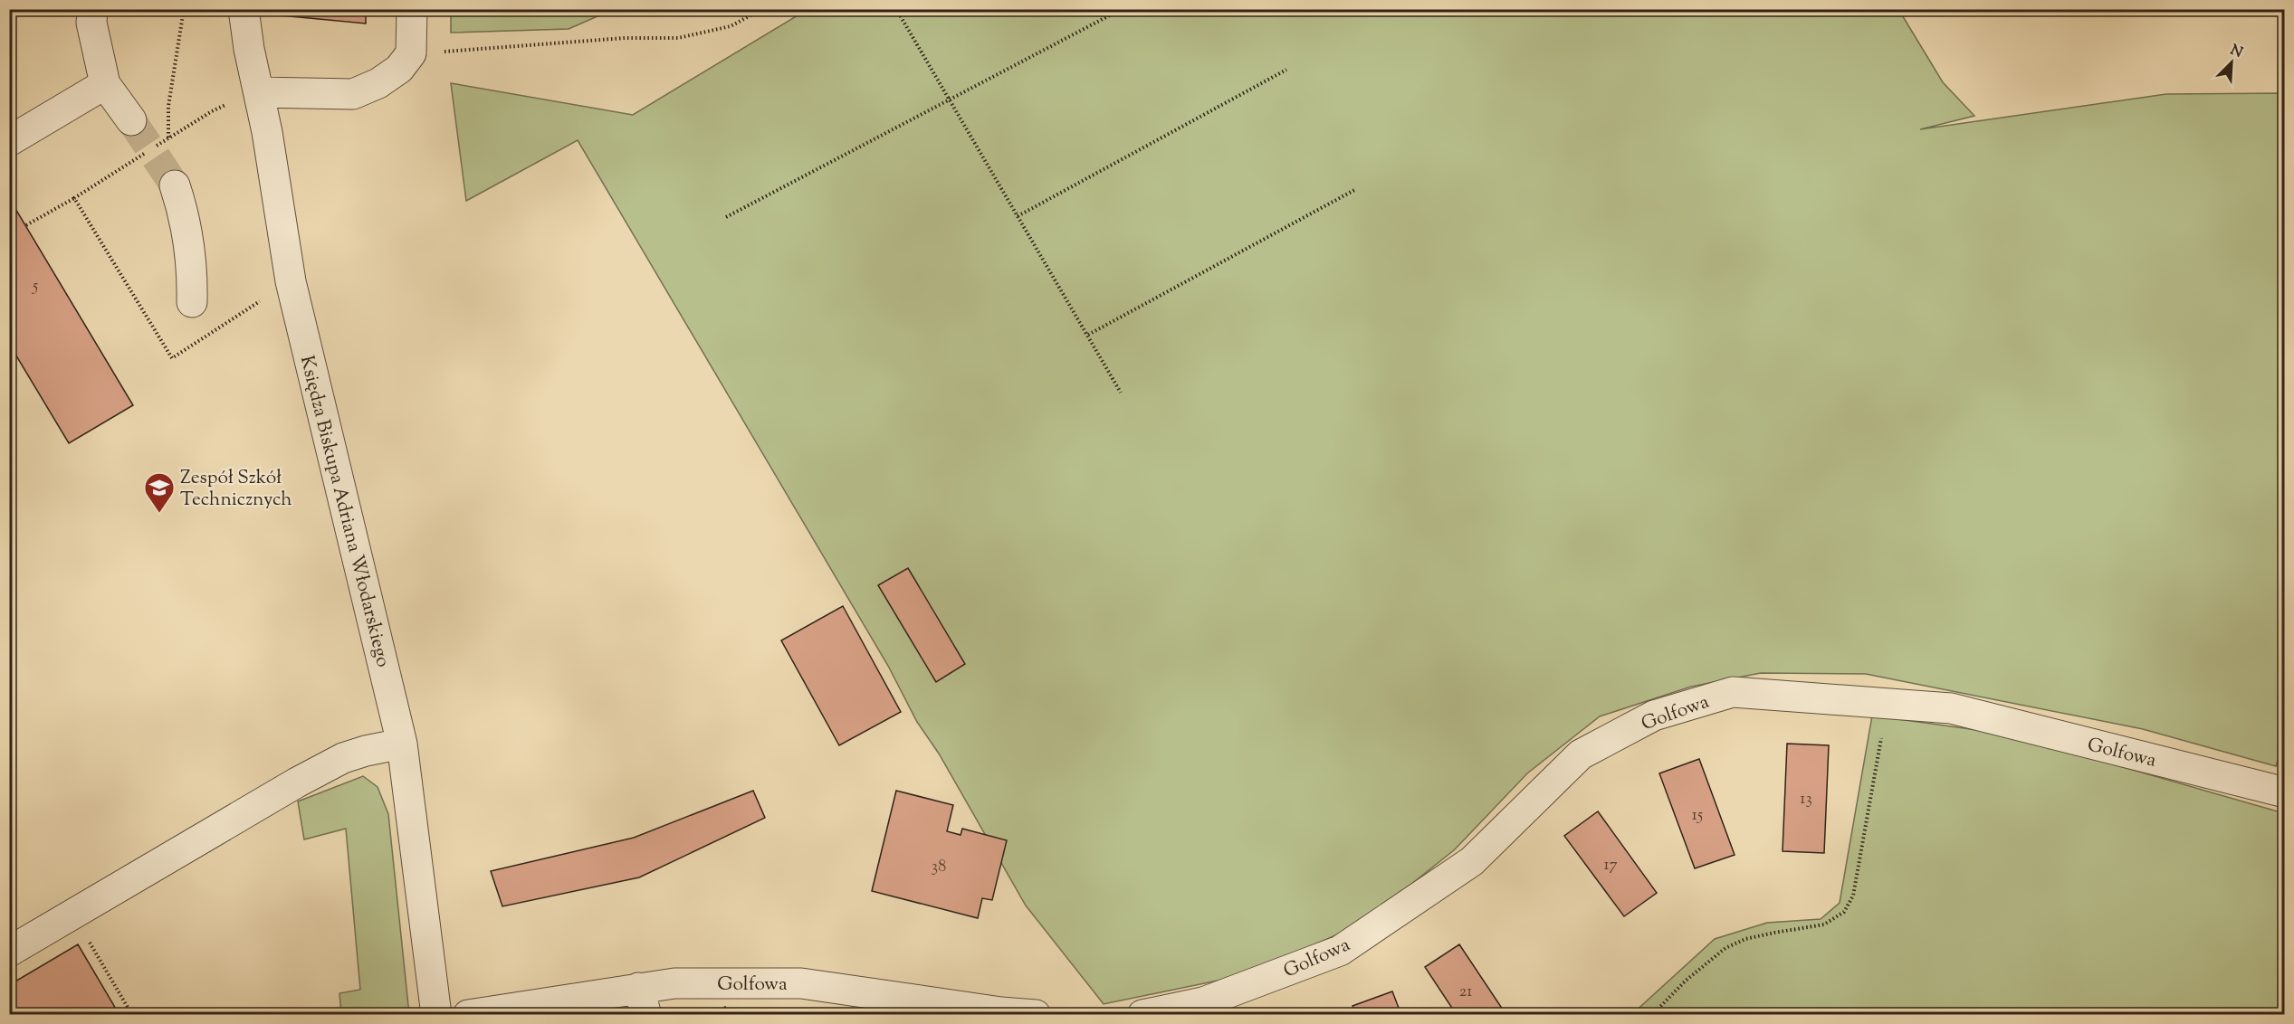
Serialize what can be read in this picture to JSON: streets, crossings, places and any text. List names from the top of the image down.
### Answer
{
  "streets": {
    "street": ["Księdza Biskupa Adriana Włodarskiego", "Golfowa"]
  },
  "places": {
    "school or university": ["Zespół Szkół Technicznych"]
  },
  "house_numbers": [
    "5",
    "13",
    "15",
    "17",
    "38",
    "21"
  ],
  "north": "top right"
}
